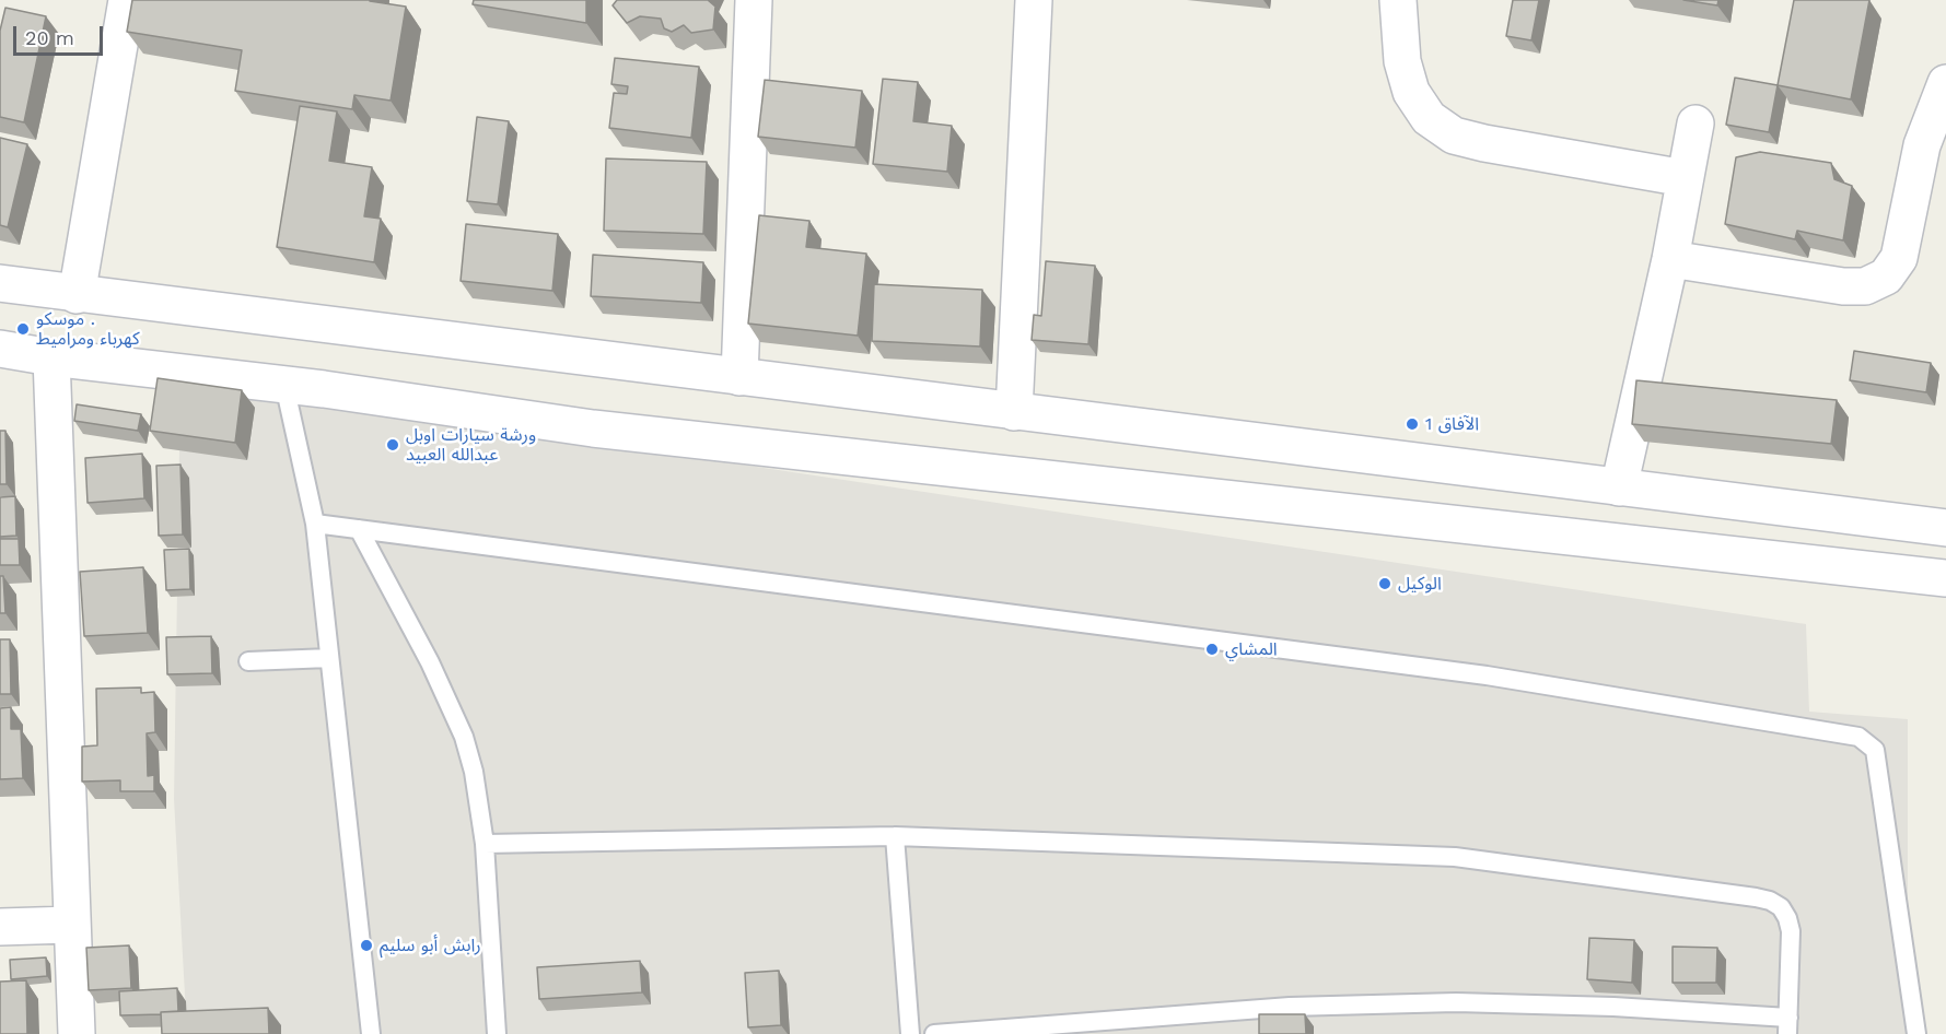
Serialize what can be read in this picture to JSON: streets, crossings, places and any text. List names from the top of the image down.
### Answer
{
  "places": [
    "موسكو . كهرباء ومراميط",
    "الآفاق 1",
    "ورشة سيارات اوبل عبدالله العبيد",
    "الوكيل",
    "المشاي",
    "رابش أبو سليم"
  ],
  "scale_bar": "20 m"
}
